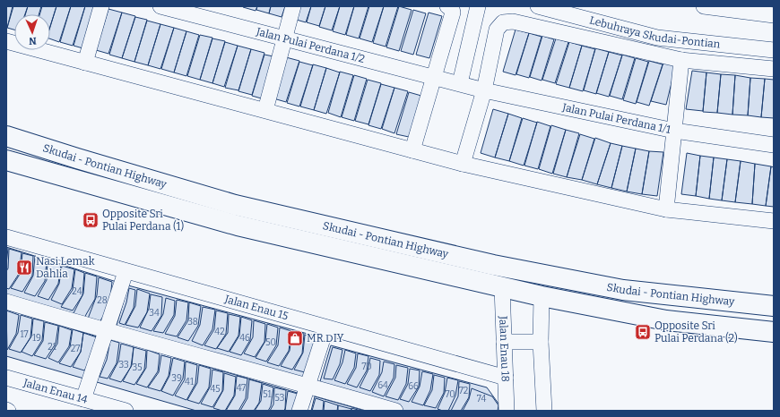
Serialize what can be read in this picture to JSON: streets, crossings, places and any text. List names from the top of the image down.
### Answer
{
  "streets": {
    "highway": ["Skudai - Pontian Highway"],
    "street": [
      "Lebuhraya Skudai-Pontian",
      "Jalan Pulai Perdana 1/2",
      "Jalan Pulai Perdana 1/1",
      "Jalan Enau 15",
      "Jalan Enau 18",
      "Jalan Enau 14"
    ]
  },
  "crossings": [
    ["Jalan Pulai Perdana 1/2", "Jalan Pulai Perdana 1/1"],
    ["Skudai - Pontian Highway", "Jalan Enau 18"],
    ["Jalan Enau 15", "Jalan Enau 18"]
  ],
  "places": {
    "bus stop": ["Opposite Sri Pulai Perdana (1)", "Opposite Sri Pulai Perdana (2)"],
    "restaurant": ["Nasi Lemak Dahlia"],
    "shop": ["MR.DIY"]
  },
  "house_numbers": [
    "24",
    "28",
    "34",
    "38",
    "42",
    "17",
    "19",
    "46",
    "50",
    "21",
    "27",
    "33",
    "70",
    "35",
    "39",
    "41",
    "64",
    "66",
    "47",
    "45",
    "72",
    "51",
    "70",
    "53",
    "74"
  ],
  "north": "bottom"
}
